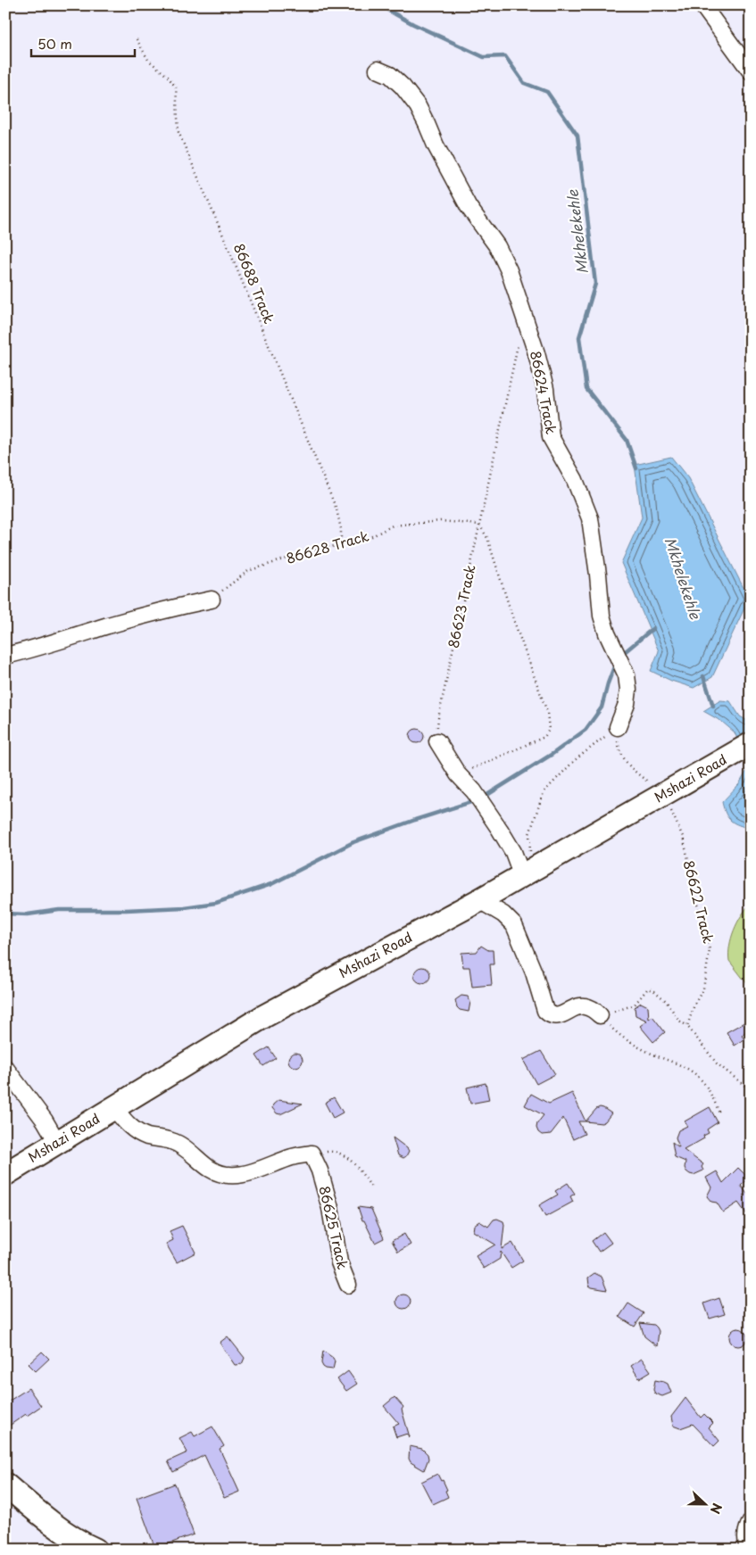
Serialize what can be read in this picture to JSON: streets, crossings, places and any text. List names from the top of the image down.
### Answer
{
  "streets": {
    "street": ["86624 Track", "Mshazi Road", "86625 Track"],
    "path": [
      "86688 Track",
      "86628 Track",
      "86623 Track",
      "86622 Track"
    ]
  },
  "crossings": [
    ["86688 Track", "86628 Track"],
    ["86624 Track", "86623 Track"],
    ["86628 Track", "86623 Track"],
    ["Mshazi Road", "86622 Track"]
  ],
  "water": ["Mkhelekehle"],
  "scale_bar": "50 m",
  "north": "right"
}
